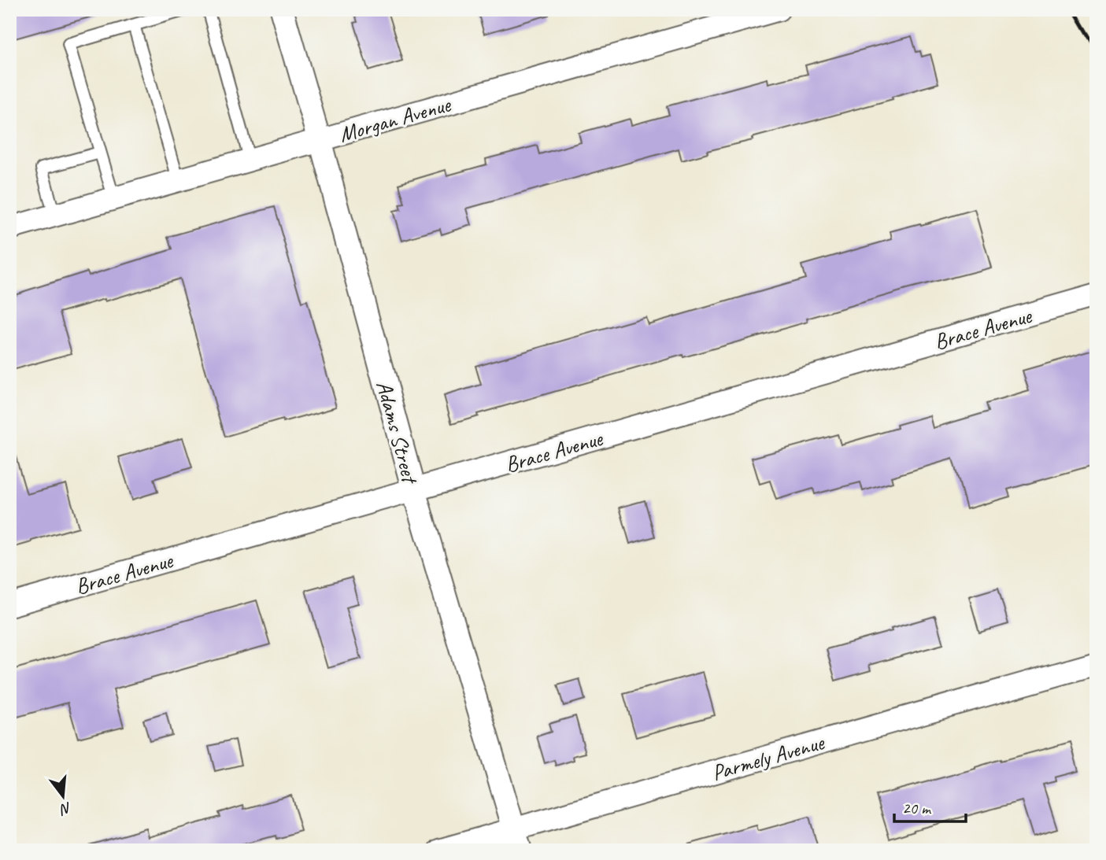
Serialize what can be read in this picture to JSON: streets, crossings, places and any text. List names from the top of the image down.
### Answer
{
  "streets": {
    "street": [
      "Morgan Avenue",
      "Brace Avenue",
      "Adams Street",
      "Parmely Avenue"
    ]
  },
  "crossings": [
    ["Morgan Avenue", "Adams Street"],
    ["Brace Avenue", "Adams Street"],
    ["Adams Street", "Parmely Avenue"]
  ],
  "scale_bar": "20 m",
  "north": "bottom"
}
